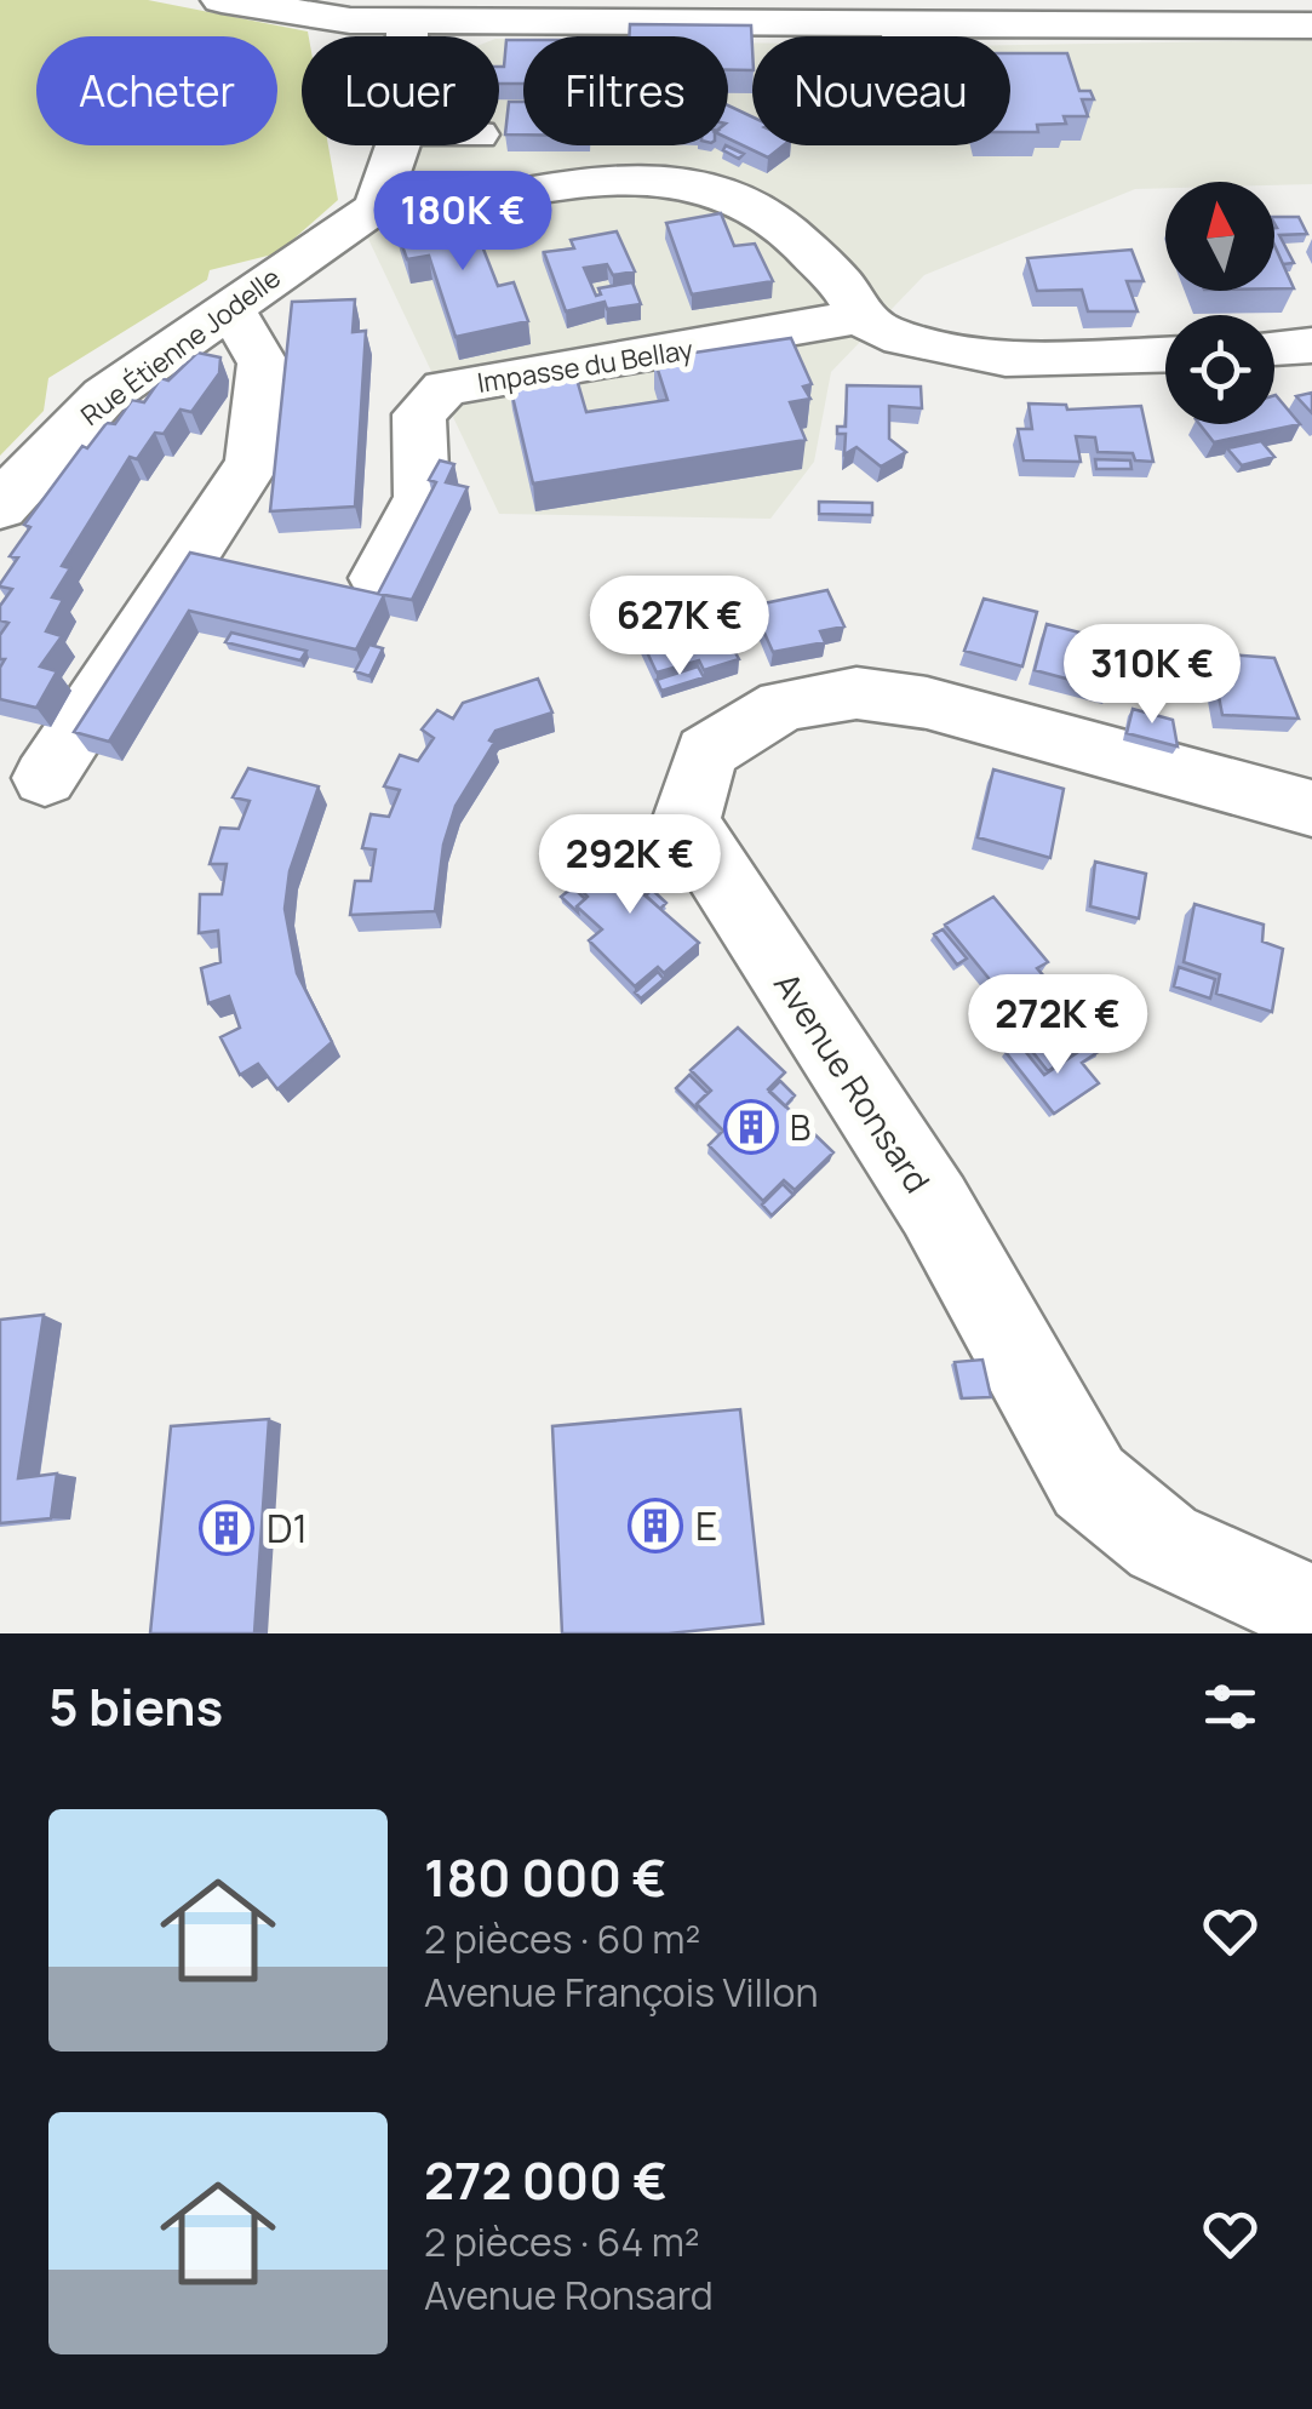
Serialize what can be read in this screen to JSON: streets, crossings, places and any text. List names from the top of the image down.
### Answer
{
  "streets": {
    "street": ["Rue Étienne Jodelle", "Impasse du Bellay", "Avenue Ronsard"]
  },
  "places": {
    "building": ["B", "E", "D1"]
  },
  "north": "top",
  "page": {
    "chip": [
      "Acheter",
      "Louer",
      "Filtres",
      "Nouveau"
    ],
    "price": [
      "180K €",
      "627K €",
      "310K €",
      "292K €",
      "272K €"
    ],
    "heading": "5 biens",
    "list": [
      {
        "name": "180 000 €",
        "note": "2 pièces · 60 m² · Avenue François Villon"
      },
      {
        "name": "272 000 €",
        "note": "2 pièces · 64 m² · Avenue Ronsard"
      }
    ]
  }
}
